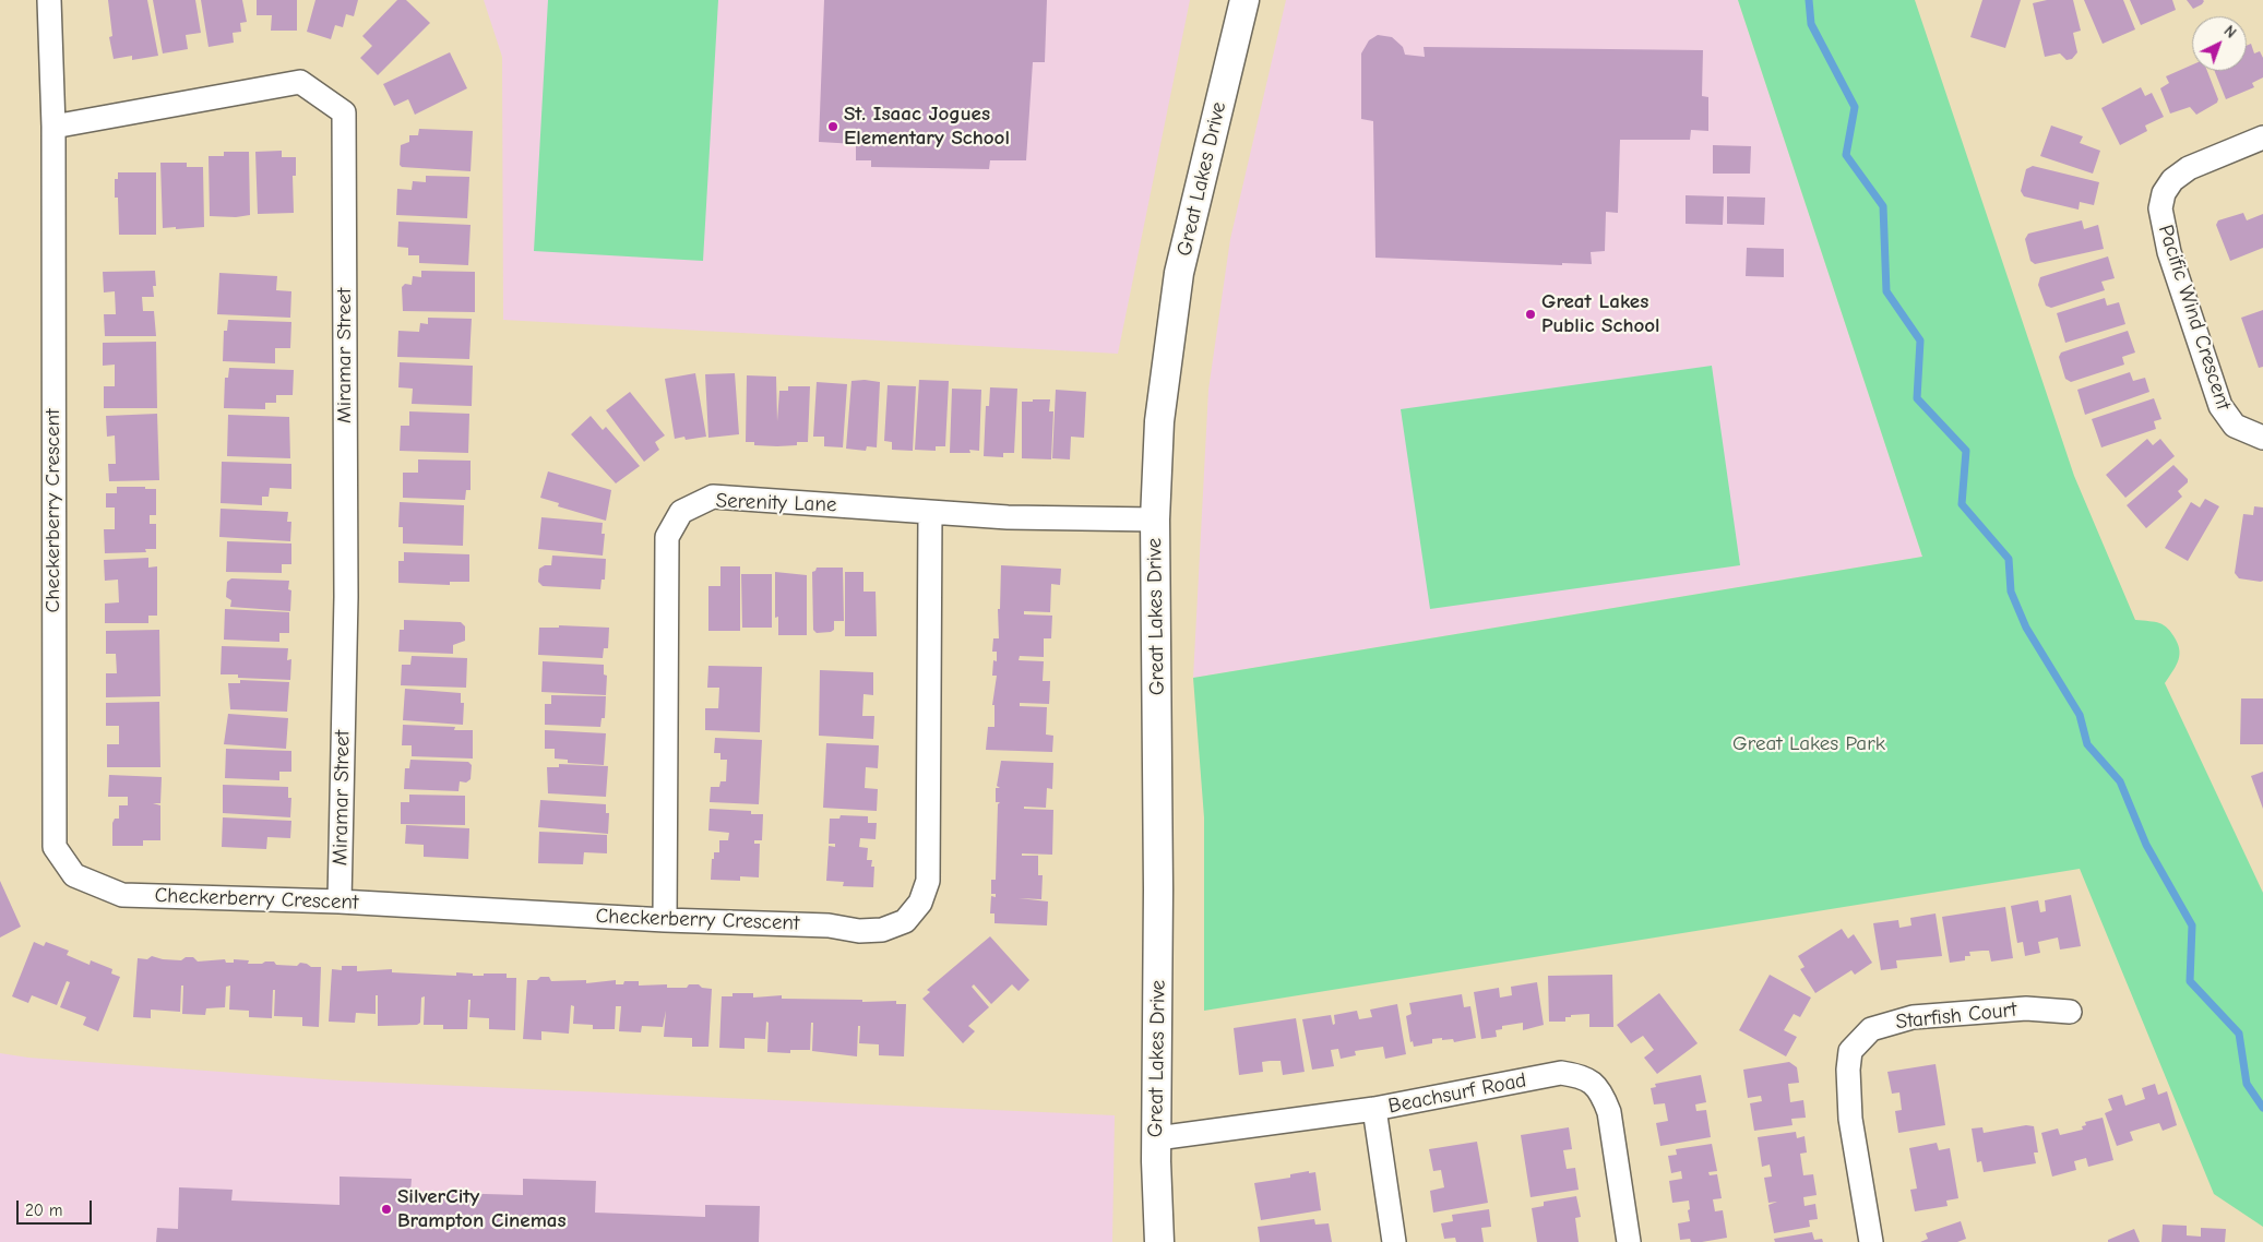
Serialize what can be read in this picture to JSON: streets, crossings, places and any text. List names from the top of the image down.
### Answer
{
  "streets": {
    "street": [
      "Great Lakes Drive",
      "Pacific Wind Crescent",
      "Miramar Street",
      "Serenity Lane",
      "Checkerberry Crescent",
      "Starfish Court",
      "Beachsurf Road"
    ]
  },
  "crossings": [
    ["Great Lakes Drive", "Serenity Lane"],
    ["Great Lakes Drive", "Beachsurf Road"],
    ["Miramar Street", "Checkerberry Crescent"],
    ["Serenity Lane", "Checkerberry Crescent"]
  ],
  "parks": ["Great Lakes Park"],
  "places": ["St. Isaac Jogues Elementary School", "Great Lakes Public School", "SilverCity Brampton Cinemas"],
  "scale_bar": "20 m",
  "north": "top right"
}
